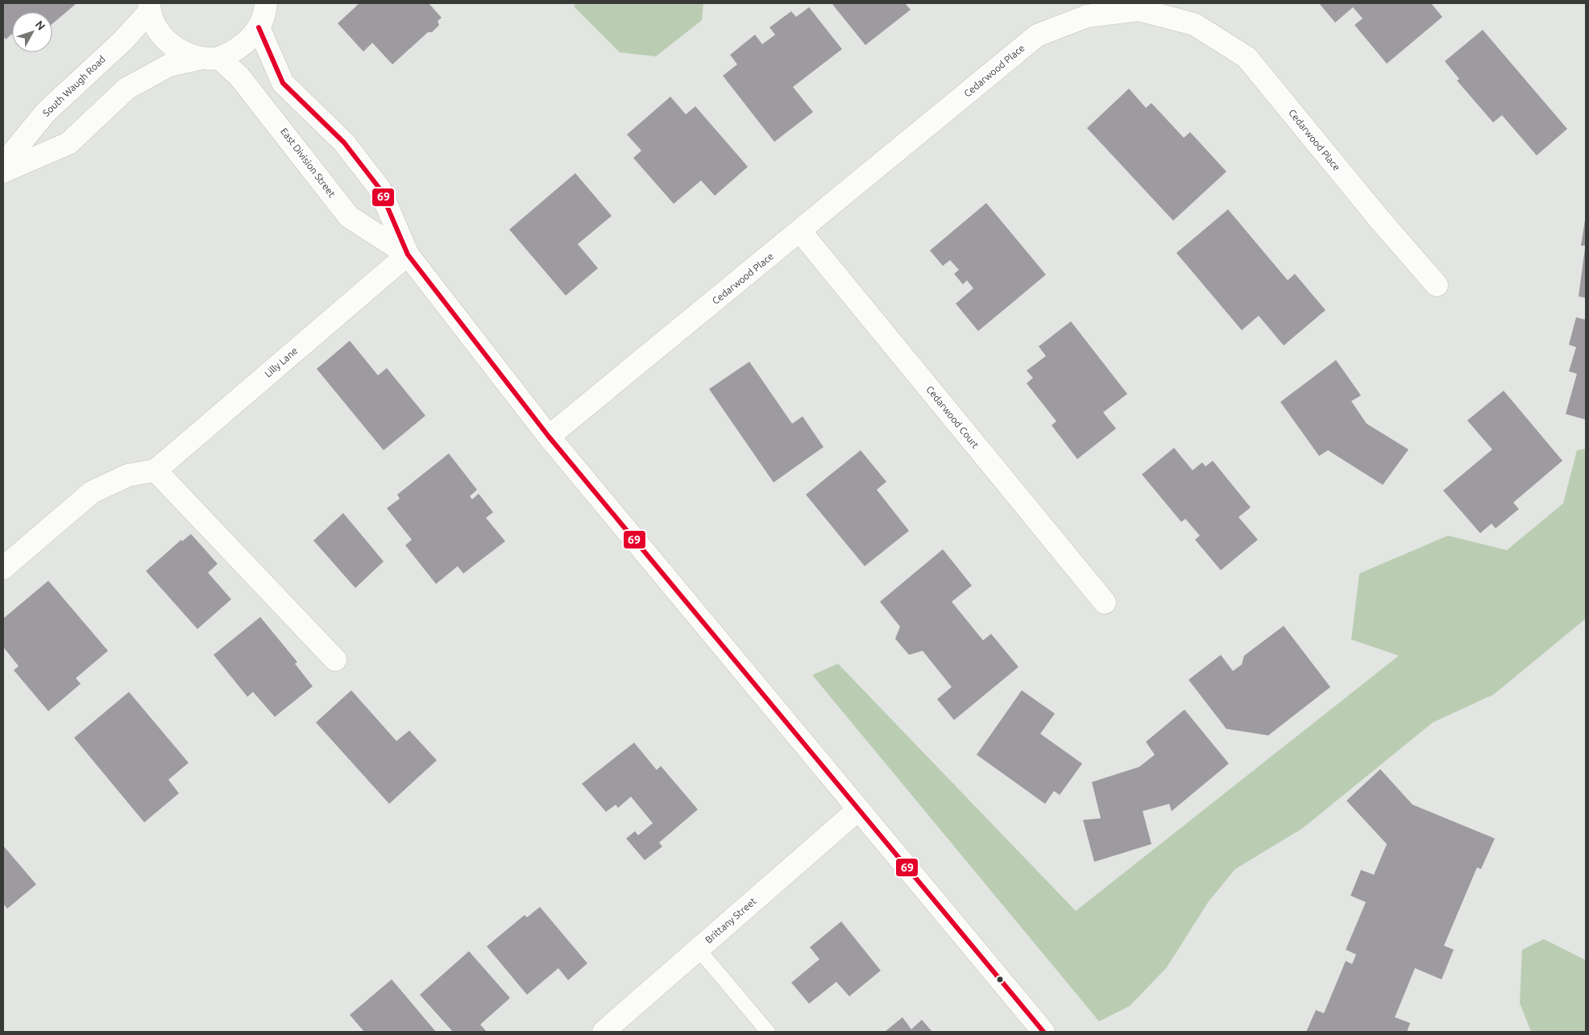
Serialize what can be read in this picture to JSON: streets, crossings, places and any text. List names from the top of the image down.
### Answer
{
  "streets": {
    "street": [
      "Cedarwood Place",
      "South Waugh Road",
      "East Division Street",
      "Lilly Lane",
      "Cedarwood Court",
      "Brittany Street"
    ]
  },
  "crossings": [
    ["Cedarwood Place", "East Division Street"],
    ["Cedarwood Place", "Cedarwood Court"],
    ["East Division Street", "Lilly Lane"],
    ["East Division Street", "Brittany Street"]
  ],
  "lines": ["transit line 69"],
  "north": "top right"
}
